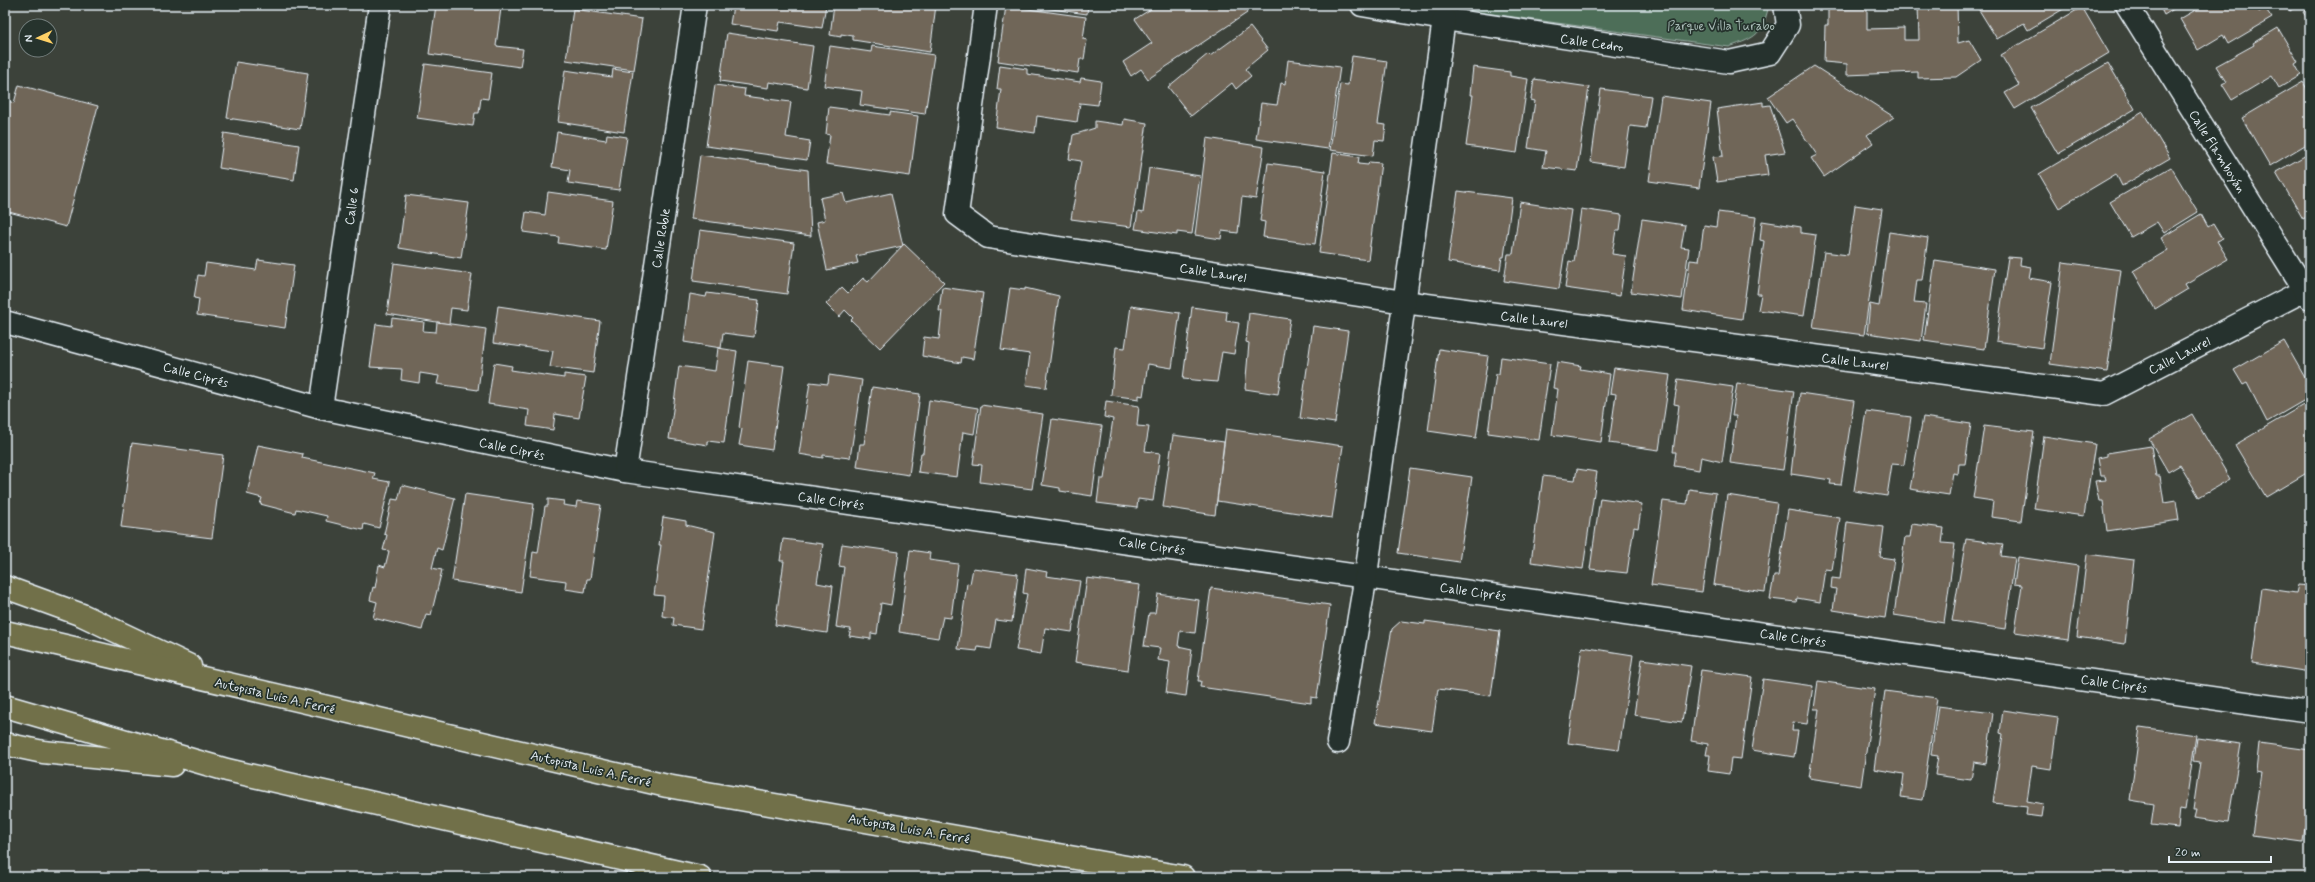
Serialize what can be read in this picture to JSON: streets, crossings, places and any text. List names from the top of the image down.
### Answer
{
  "streets": {
    "highway": ["Autopista Luis A. Ferré"],
    "street": [
      "Calle Cedro",
      "Calle Flamboyán",
      "Calle 6",
      "Calle Roble",
      "Calle Laurel",
      "Calle Ciprés"
    ]
  },
  "crossings": [
    ["Calle Flamboyán", "Calle Laurel"],
    ["Calle 6", "Calle Ciprés"],
    ["Calle Roble", "Calle Ciprés"]
  ],
  "parks": ["Parque Villa Turabo"],
  "scale_bar": "20 m",
  "north": "left"
}
